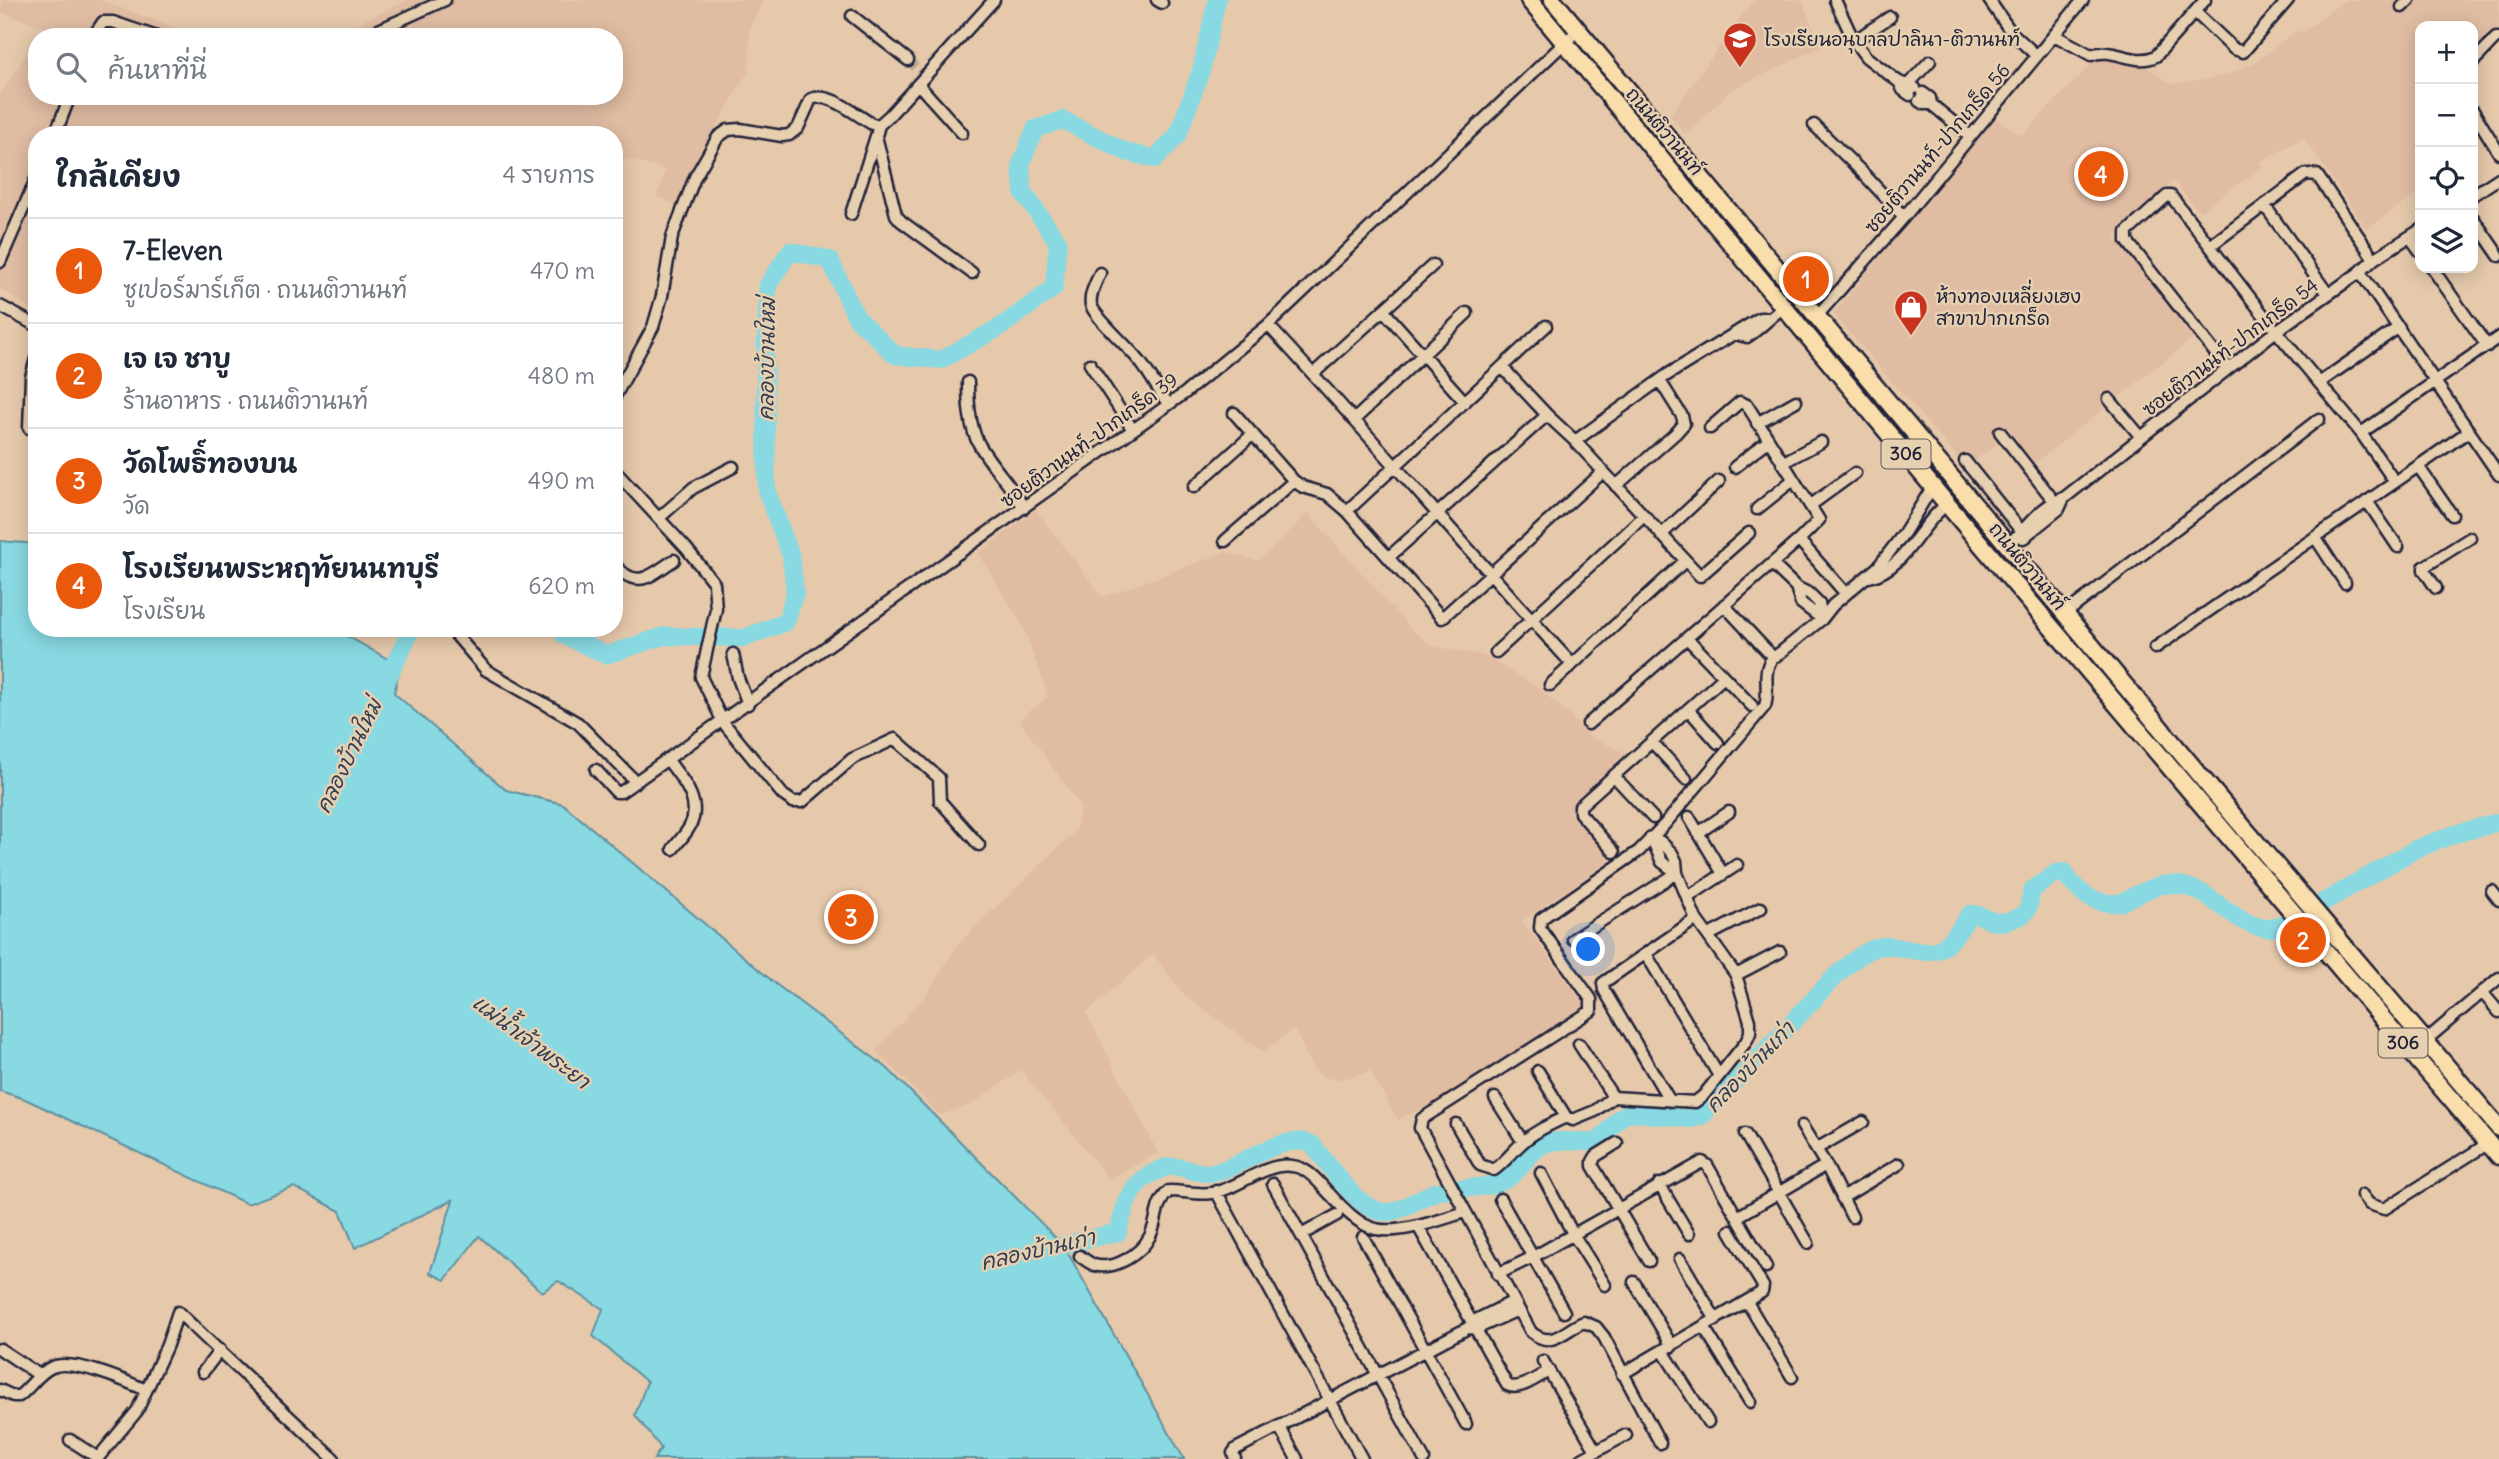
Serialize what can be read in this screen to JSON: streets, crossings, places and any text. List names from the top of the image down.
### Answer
{
  "streets": {
    "main road": ["ถนนติวานนท์", "306"],
    "street": ["ซอยติวานนท์-ปากเกร็ด 56", "ซอยติวานนท์-ปากเกร็ด 54", "ซอยติวานนท์-ปากเกร็ด 39"]
  },
  "crossings": [
    ["ถนนติวานนท์", "ซอยติวานนท์-ปากเกร็ด 56"],
    ["ถนนติวานนท์", "ซอยติวานนท์-ปากเกร็ด 54"],
    ["ถนนติวานนท์", "ซอยติวานนท์-ปากเกร็ด 39"]
  ],
  "water": ["คลองบ้านใหม่", "แม่น้ำเจ้าพระยา", "คลองบ้านเก่า"],
  "places": {
    "school or university": ["โรงเรียนอนุบาลปาลินา-ติวานนท์"],
    "shop": ["ห้างทองเหลี่ยงเฮง สาขาปากเกร็ด"]
  },
  "page": {
    "map_buttons": ["+", "−"],
    "search": "ค้นหาที่นี่",
    "heading": ["ใกล้เคียง", "4 รายการ"],
    "pins": [
      "4",
      "1",
      "3",
      "2"
    ],
    "list": [
      {
        "mark": "1",
        "name": "7-Eleven",
        "note": "ซูเปอร์มาร์เก็ต · ถนนติวานนท์",
        "value": "470 m"
      },
      {
        "mark": "2",
        "name": "เจ เจ ชาบู",
        "note": "ร้านอาหาร · ถนนติวานนท์",
        "value": "480 m"
      },
      {
        "mark": "3",
        "name": "วัดโพธิ์ทองบน",
        "note": "วัด",
        "value": "490 m"
      },
      {
        "mark": "4",
        "name": "โรงเรียนพระหฤทัยนนทบุรี",
        "note": "โรงเรียน",
        "value": "620 m"
      }
    ]
  }
}
